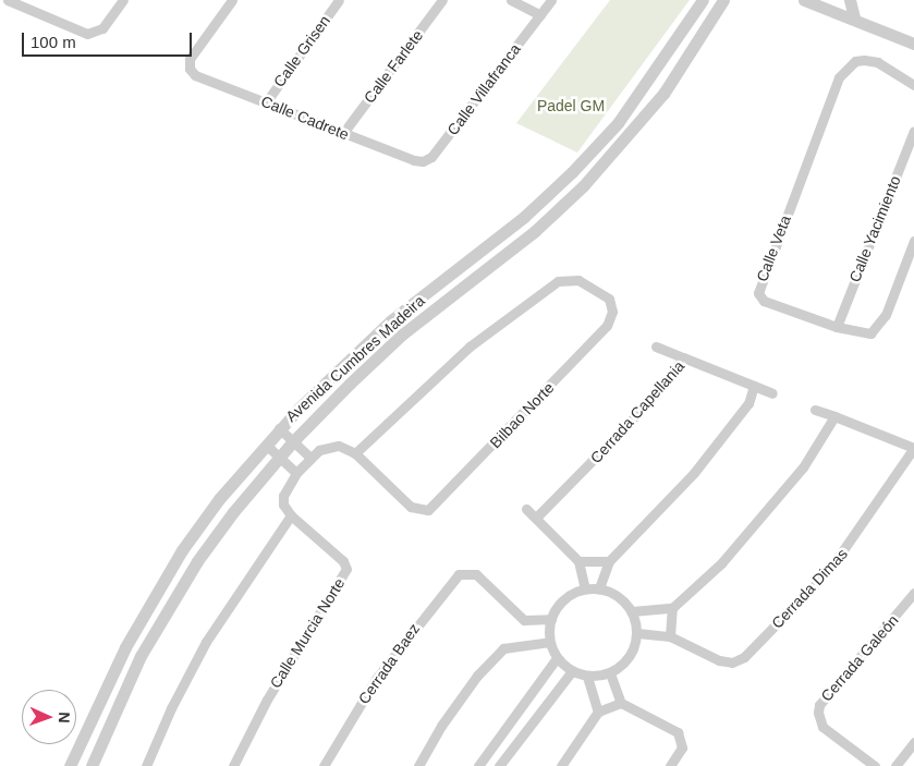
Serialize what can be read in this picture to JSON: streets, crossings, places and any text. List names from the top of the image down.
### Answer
{
  "streets": {
    "street": [
      "Calle Grisen",
      "Calle Farlete",
      "Calle Villafranca",
      "Calle Cadrete",
      "Calle Yacimiento",
      "Calle Veta",
      "Avenida Cumbres Madeira",
      "Cerrada Capellania",
      "Bilbao Norte",
      "Cerrada Dimas",
      "Calle Murcia Norte",
      "Cerrada Galeón",
      "Cerrada Baez"
    ]
  },
  "crossings": [
    ["Calle Grisen", "Calle Cadrete"],
    ["Calle Farlete", "Calle Cadrete"],
    ["Calle Villafranca", "Calle Cadrete"],
    ["Calle Yacimiento", "Calle Veta"],
    ["Cerrada Dimas", "Cerrada Baez"]
  ],
  "parks": ["Padel GM"],
  "scale_bar": "100 m",
  "north": "right"
}
